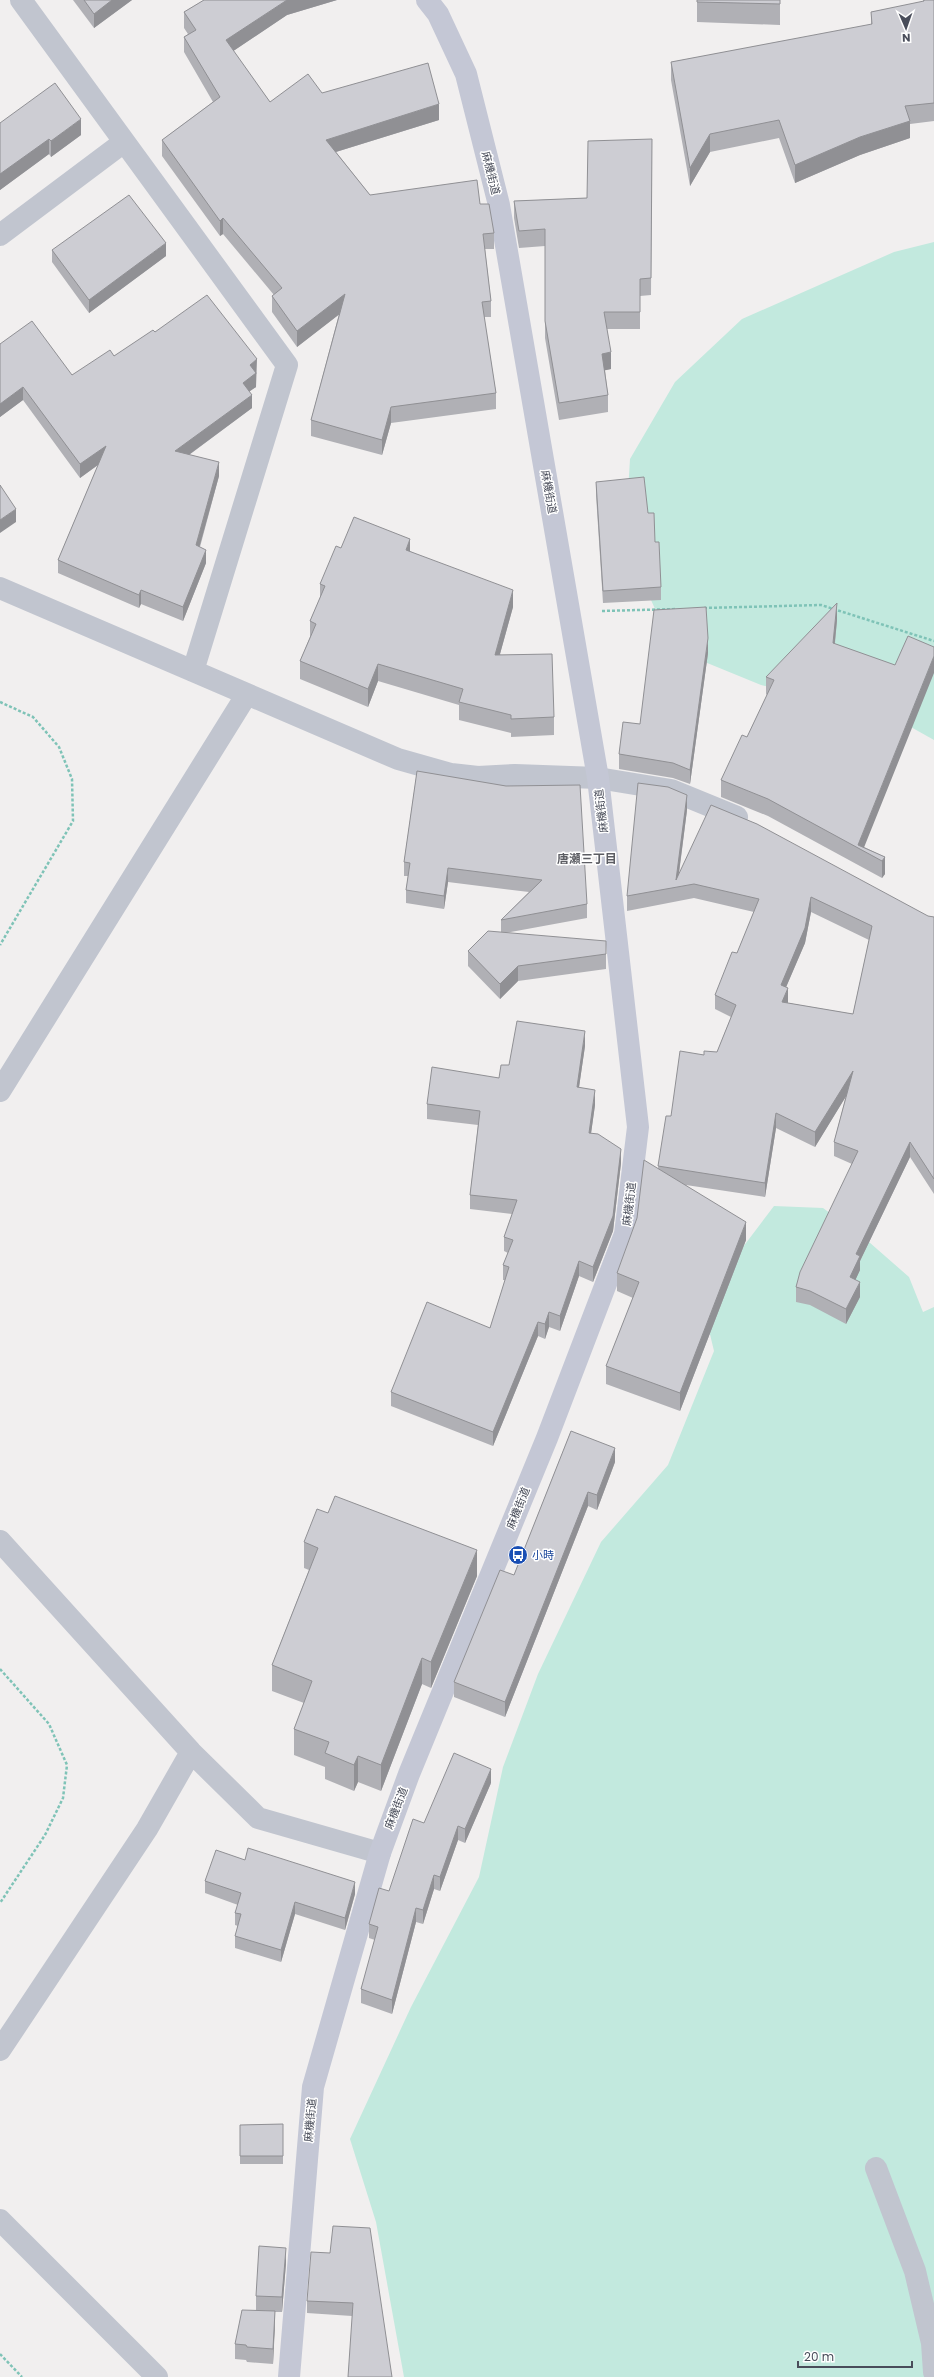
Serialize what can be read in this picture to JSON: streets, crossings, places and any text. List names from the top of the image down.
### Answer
{
  "streets": {
    "street": ["麻機街道"]
  },
  "districts": ["唐瀬三丁目"],
  "places": {
    "bus stop": ["小時"]
  },
  "scale_bar": "20 m",
  "north": "bottom"
}
